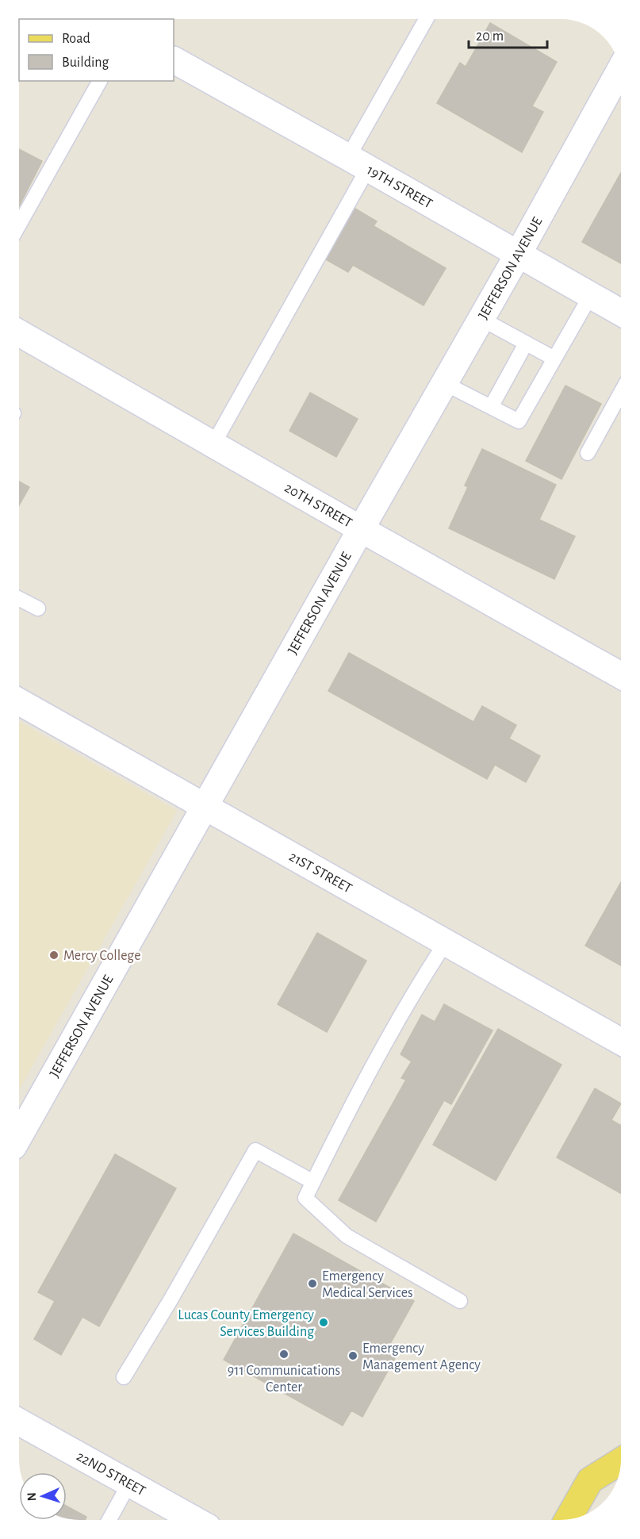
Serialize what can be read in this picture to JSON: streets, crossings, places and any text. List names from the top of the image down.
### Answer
{
  "streets": {
    "street": [
      "19TH STREET",
      "JEFFERSON AVENUE",
      "20TH STREET",
      "21ST STREET",
      "22ND STREET"
    ]
  },
  "crossings": [
    ["19TH STREET", "JEFFERSON AVENUE"],
    ["JEFFERSON AVENUE", "20TH STREET"],
    ["JEFFERSON AVENUE", "21ST STREET"]
  ],
  "places": [
    "Mercy College",
    "Emergency Medical Services",
    "Lucas County Emergency Services Building",
    "911 Communications Center",
    "Emergency Management Agency"
  ],
  "legend": ["Road", "Building"],
  "scale_bar": "20 m",
  "north": "left"
}
